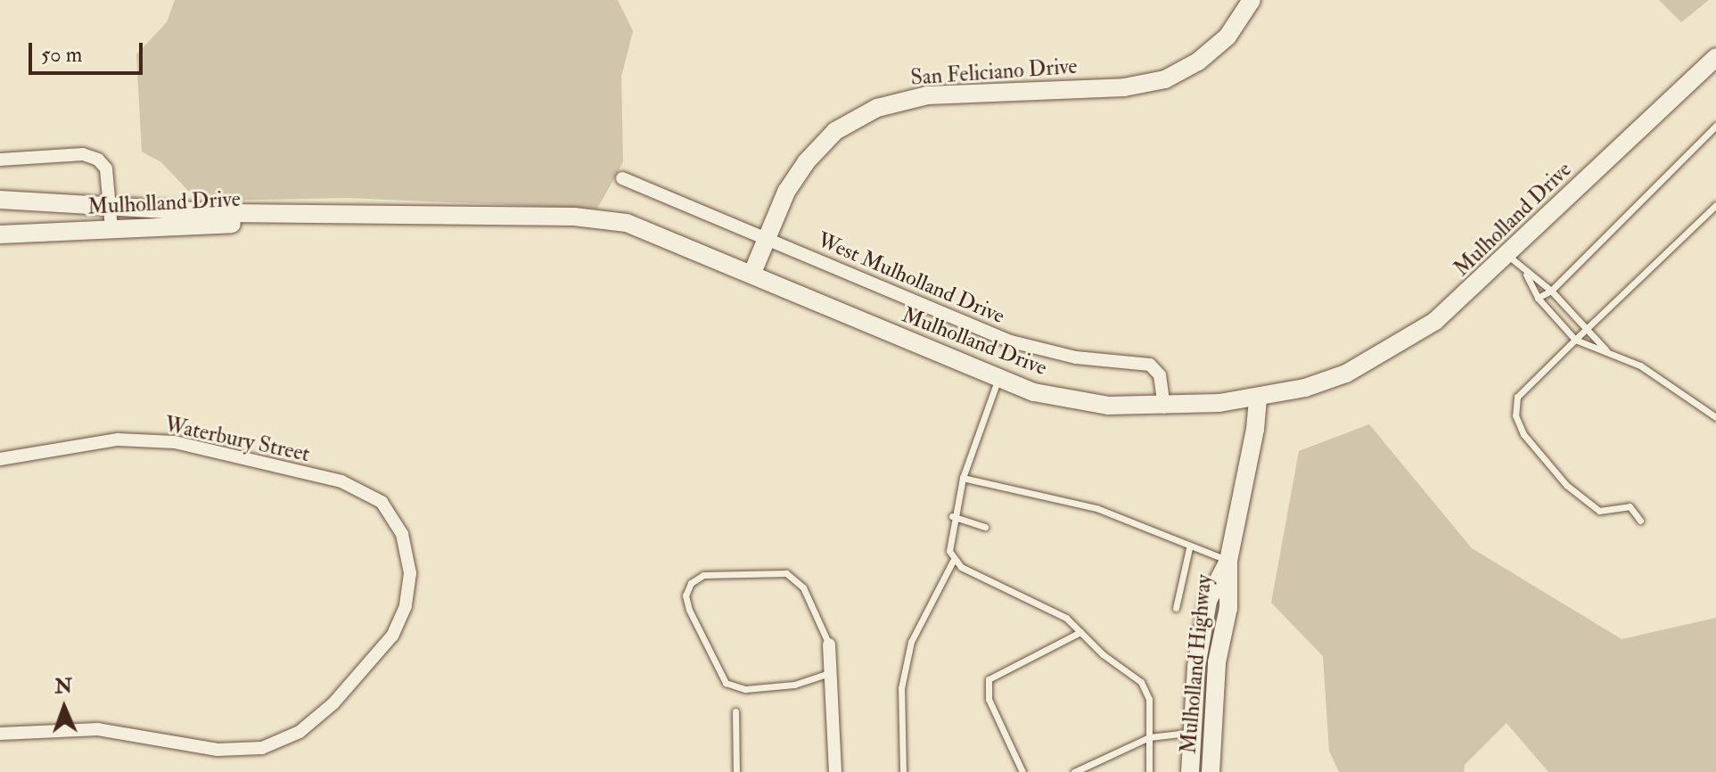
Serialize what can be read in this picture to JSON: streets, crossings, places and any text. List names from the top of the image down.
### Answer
{
  "streets": {
    "main road": ["San Feliciano Drive", "Mulholland Drive", "Mulholland Highway"],
    "street": ["West Mulholland Drive", "Waterbury Street"]
  },
  "crossings": [
    ["San Feliciano Drive", "Mulholland Drive"],
    ["San Feliciano Drive", "West Mulholland Drive"],
    ["Mulholland Drive", "West Mulholland Drive"],
    ["Mulholland Drive", "Mulholland Highway"]
  ],
  "scale_bar": "50 m",
  "north": "top"
}
